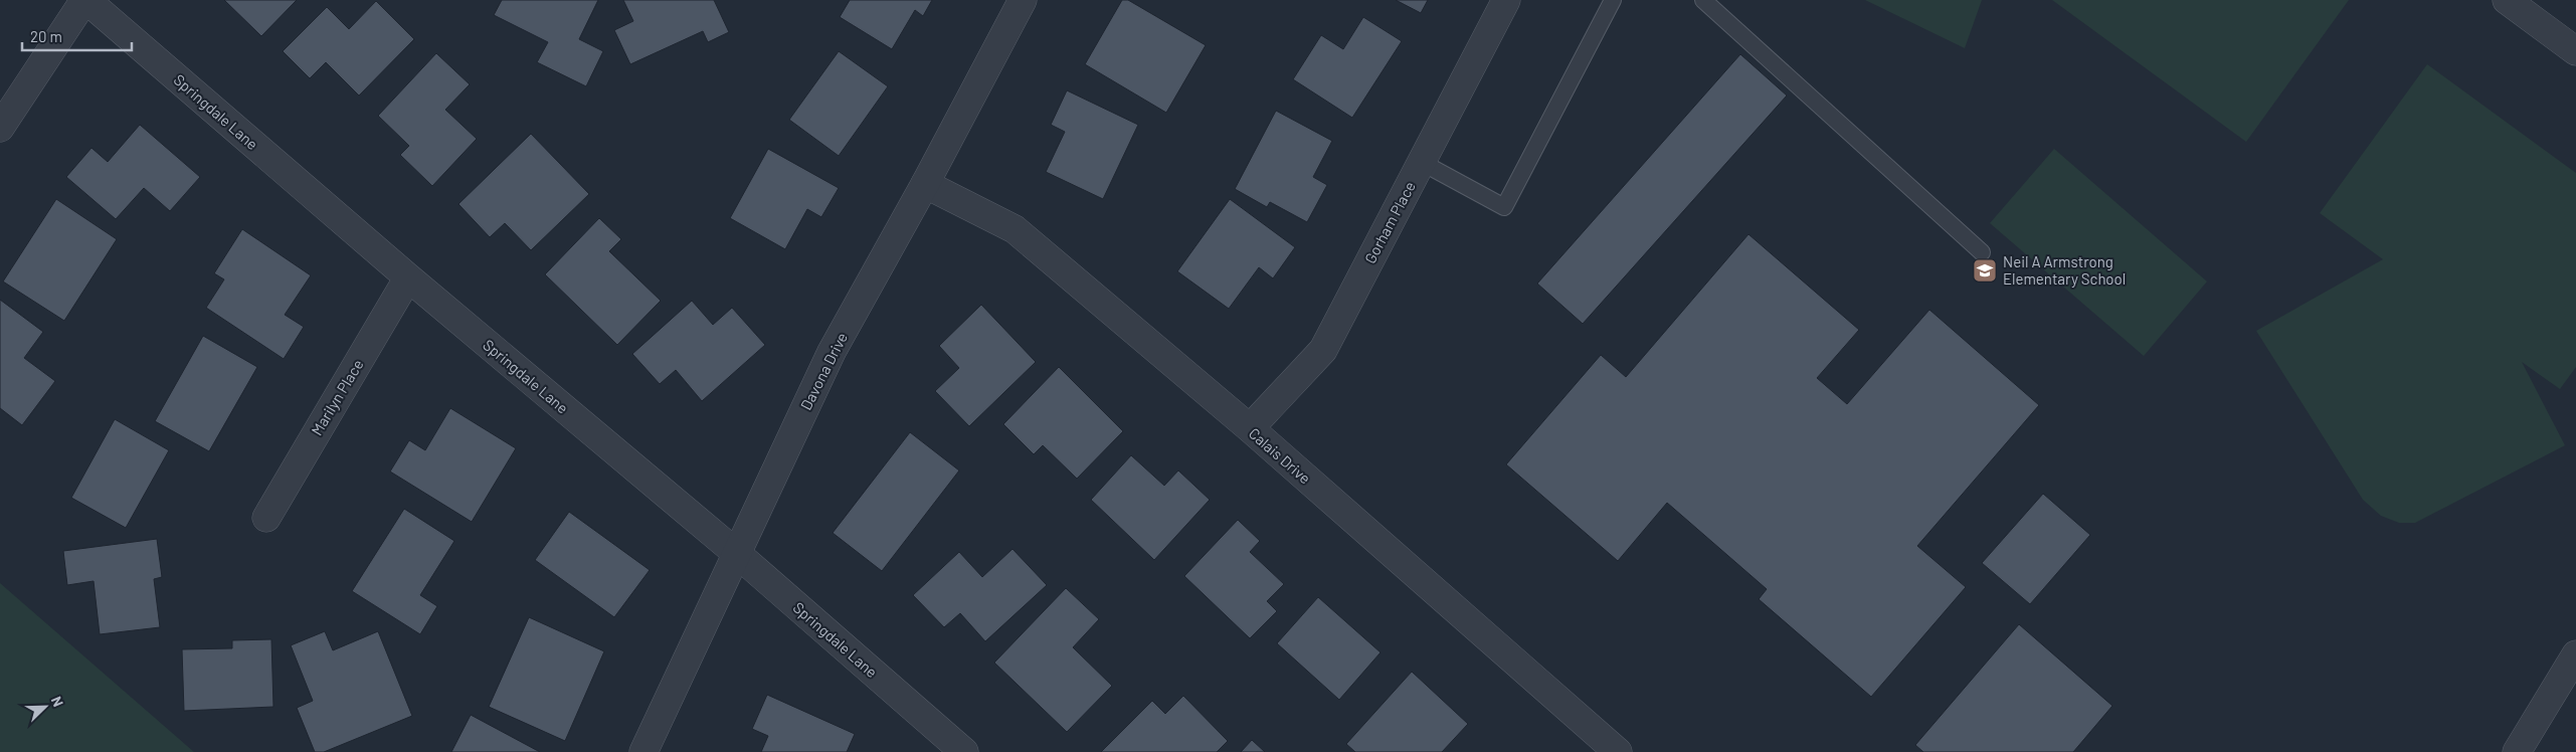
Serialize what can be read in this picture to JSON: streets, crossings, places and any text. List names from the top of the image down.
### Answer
{
  "streets": {
    "street": [
      "Springdale Lane",
      "Gorham Place",
      "Davona Drive",
      "Marilyn Place",
      "Calais Drive"
    ]
  },
  "crossings": [
    ["Springdale Lane", "Davona Drive"],
    ["Springdale Lane", "Marilyn Place"],
    ["Gorham Place", "Calais Drive"],
    ["Davona Drive", "Calais Drive"]
  ],
  "places": {
    "school or university": ["Neil A Armstrong Elementary School"]
  },
  "scale_bar": "20 m",
  "north": "top right"
}
